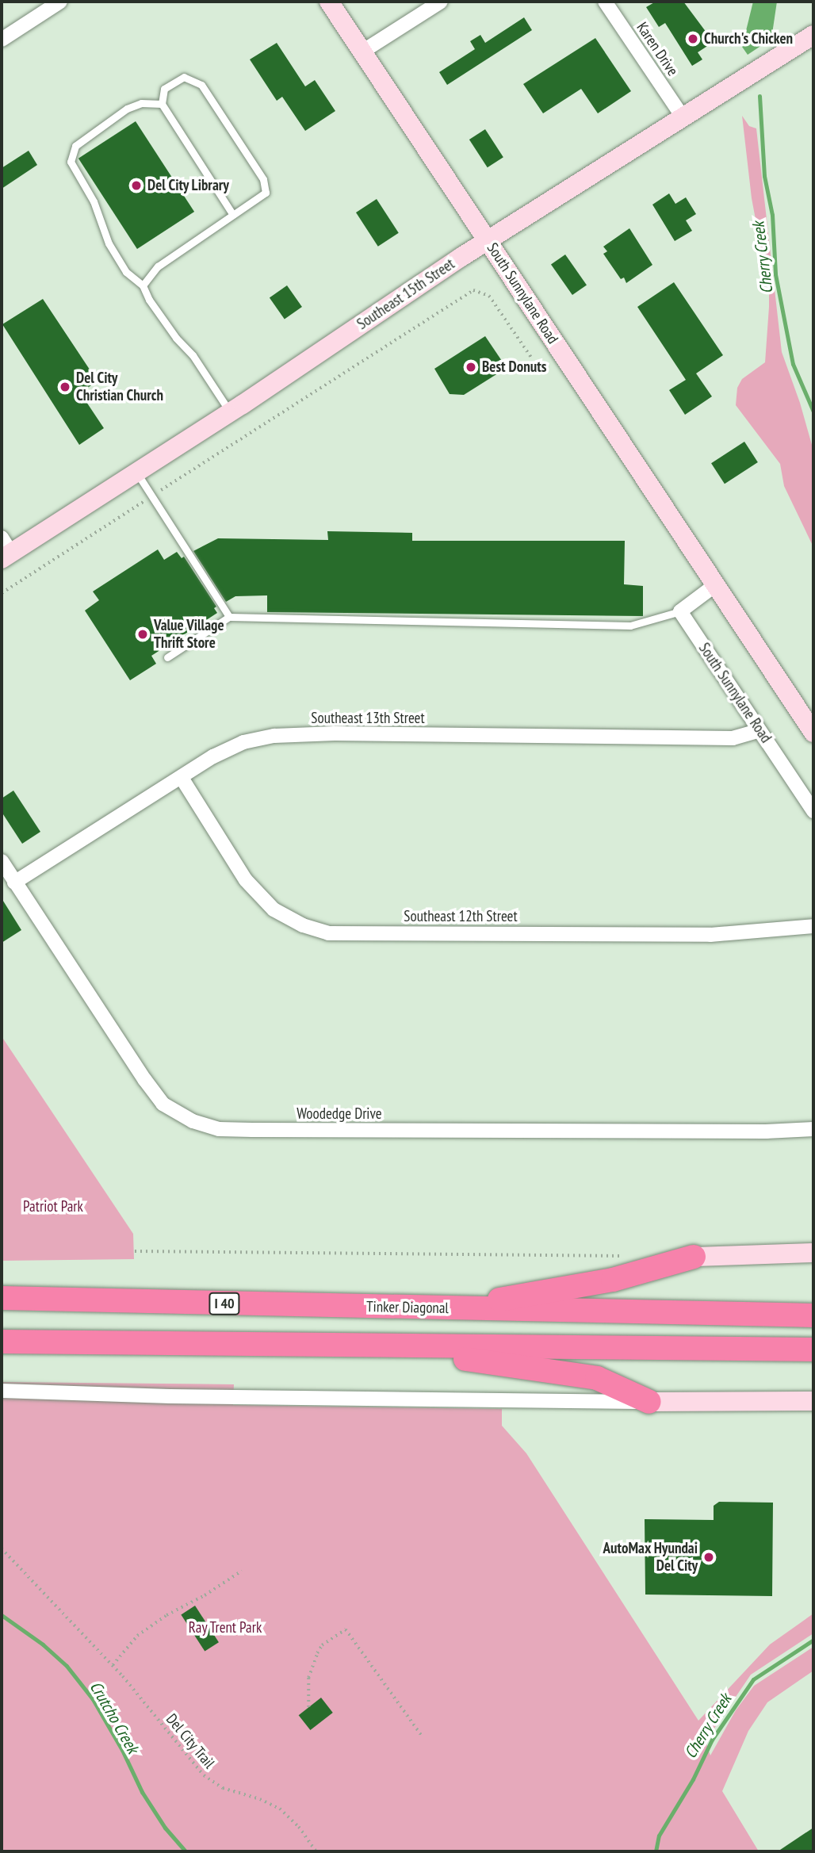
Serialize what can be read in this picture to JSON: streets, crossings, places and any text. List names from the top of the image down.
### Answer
{
  "streets": {
    "highway": ["I 40", "Tinker Diagonal"],
    "main road": ["South Sunnylane Road", "Southeast 15th Street"],
    "street": [
      "Karen Drive",
      "Southeast 13th Street",
      "Southeast 12th Street",
      "Woodedge Drive"
    ],
    "path": ["Del City Trail"]
  },
  "crossings": [
    ["Karen Drive", "Southeast 15th Street"],
    ["South Sunnylane Road", "Southeast 15th Street"],
    ["South Sunnylane Road", "Southeast 13th Street"],
    ["Southeast 13th Street", "Southeast 12th Street"],
    ["Southeast 13th Street", "Woodedge Drive"]
  ],
  "water": ["Cherry Creek", "Crutcho Creek"],
  "parks": ["Patriot Park", "Ray Trent Park"],
  "places": [
    "Church's Chicken",
    "Del City Library",
    "Best Donuts",
    "Del City Christian Church",
    "Value Village Thrift Store",
    "AutoMax Hyundai Del City"
  ]
}
